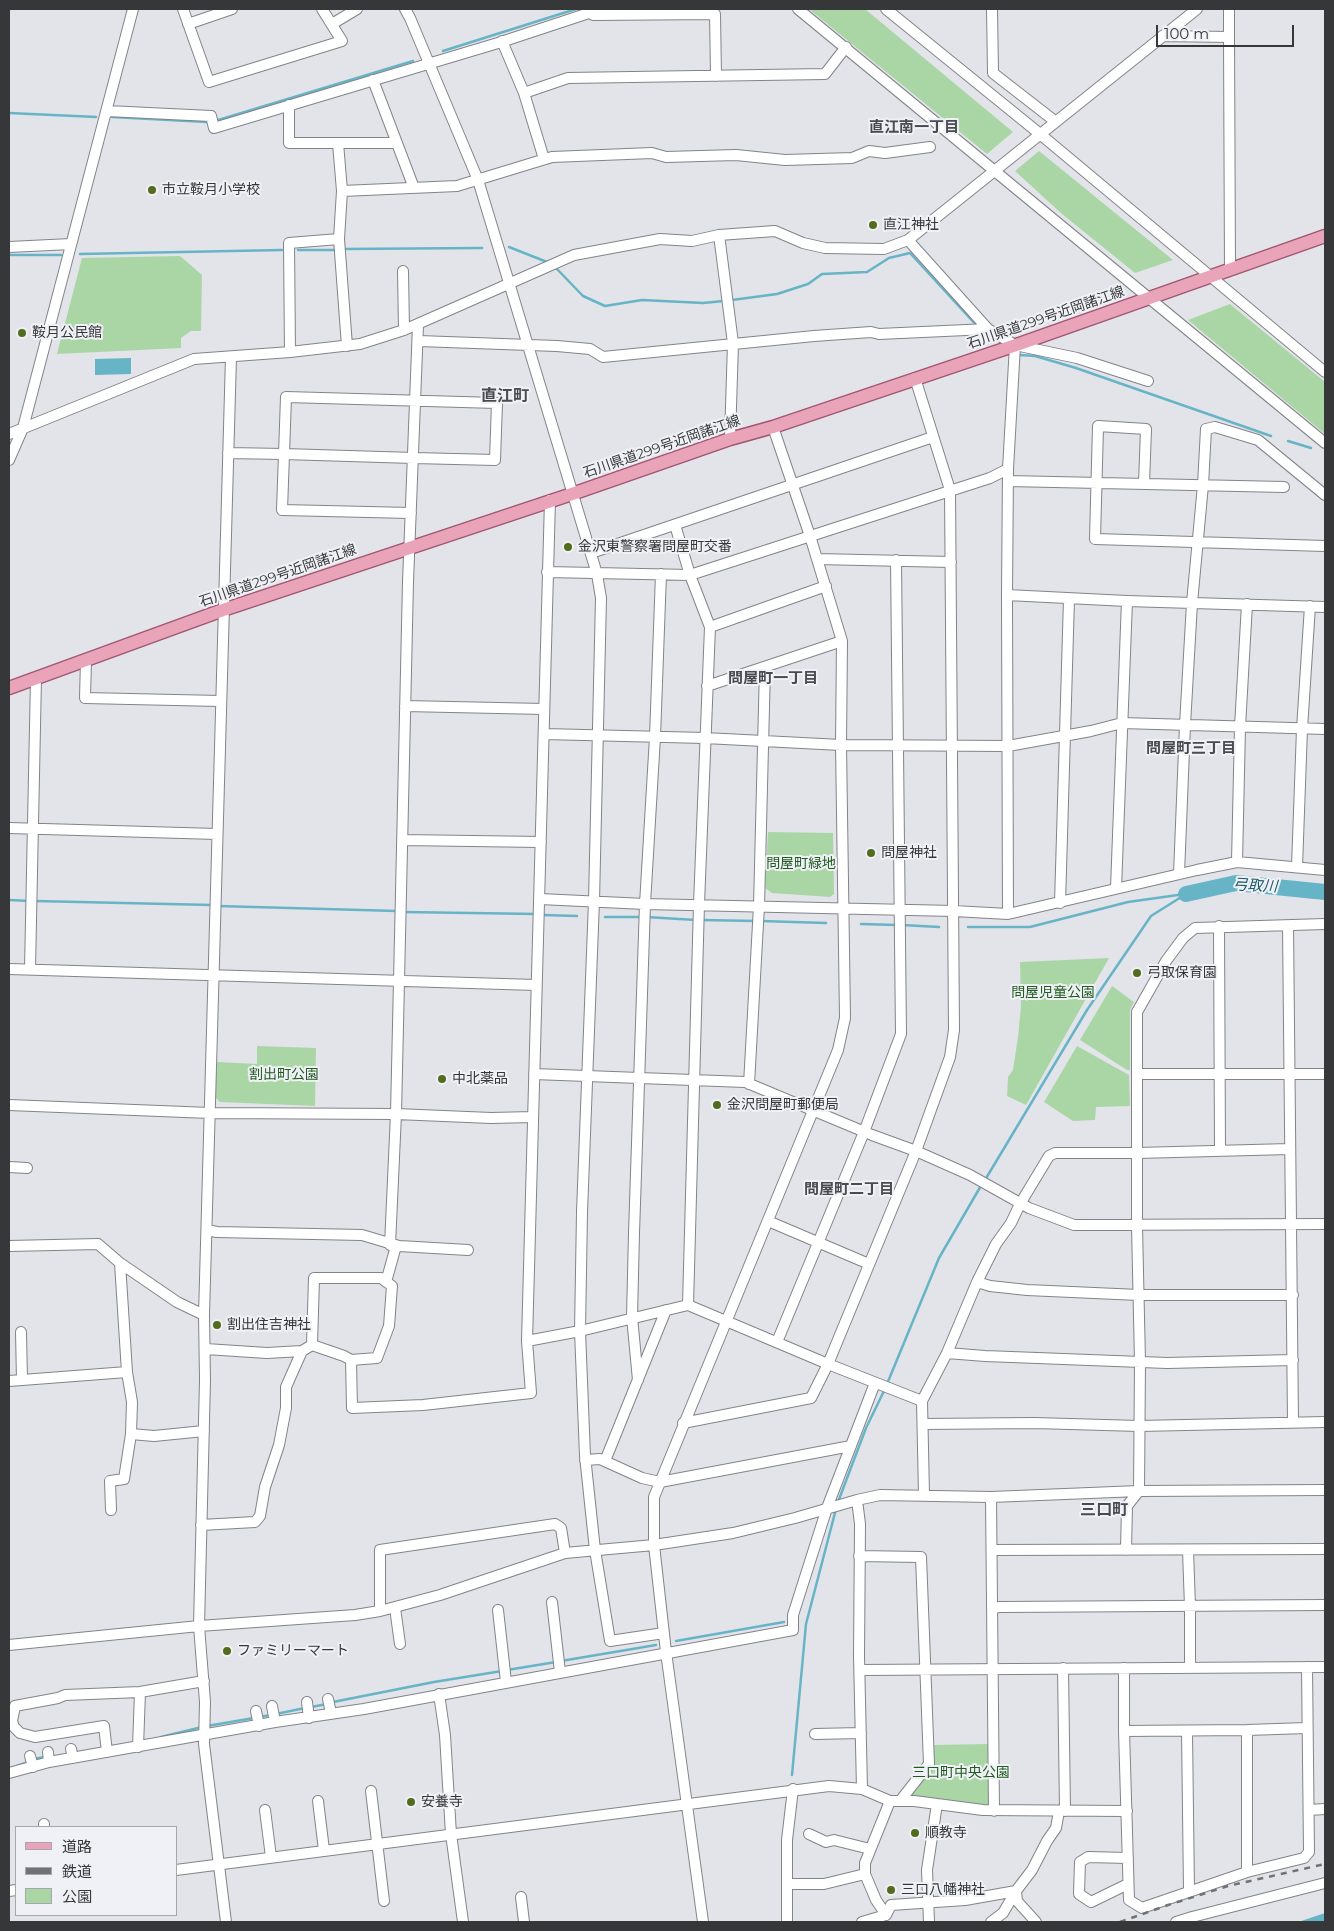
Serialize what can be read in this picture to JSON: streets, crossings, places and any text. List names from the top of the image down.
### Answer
{
  "streets": {
    "main road": ["石川県道299号近岡諸江線"]
  },
  "districts": [
    "直江南一丁目",
    "直江町",
    "問屋町一丁目",
    "問屋町三丁目",
    "問屋町二丁目",
    "三口町"
  ],
  "water": ["弓取川"],
  "parks": [
    "問屋町緑地",
    "問屋児童公園",
    "割出町公園",
    "三口町中央公園"
  ],
  "places": [
    "市立鞍月小学校",
    "直江神社",
    "鞍月公民館",
    "金沢東警察署問屋町交番",
    "問屋神社",
    "弓取保育園",
    "中北薬品",
    "金沢問屋町郵便局",
    "割出住吉神社",
    "ファミリーマート",
    "安養寺",
    "順教寺",
    "三口八幡神社"
  ],
  "legend": ["道路", "鉄道", "公園"],
  "scale_bar": "100 m"
}
